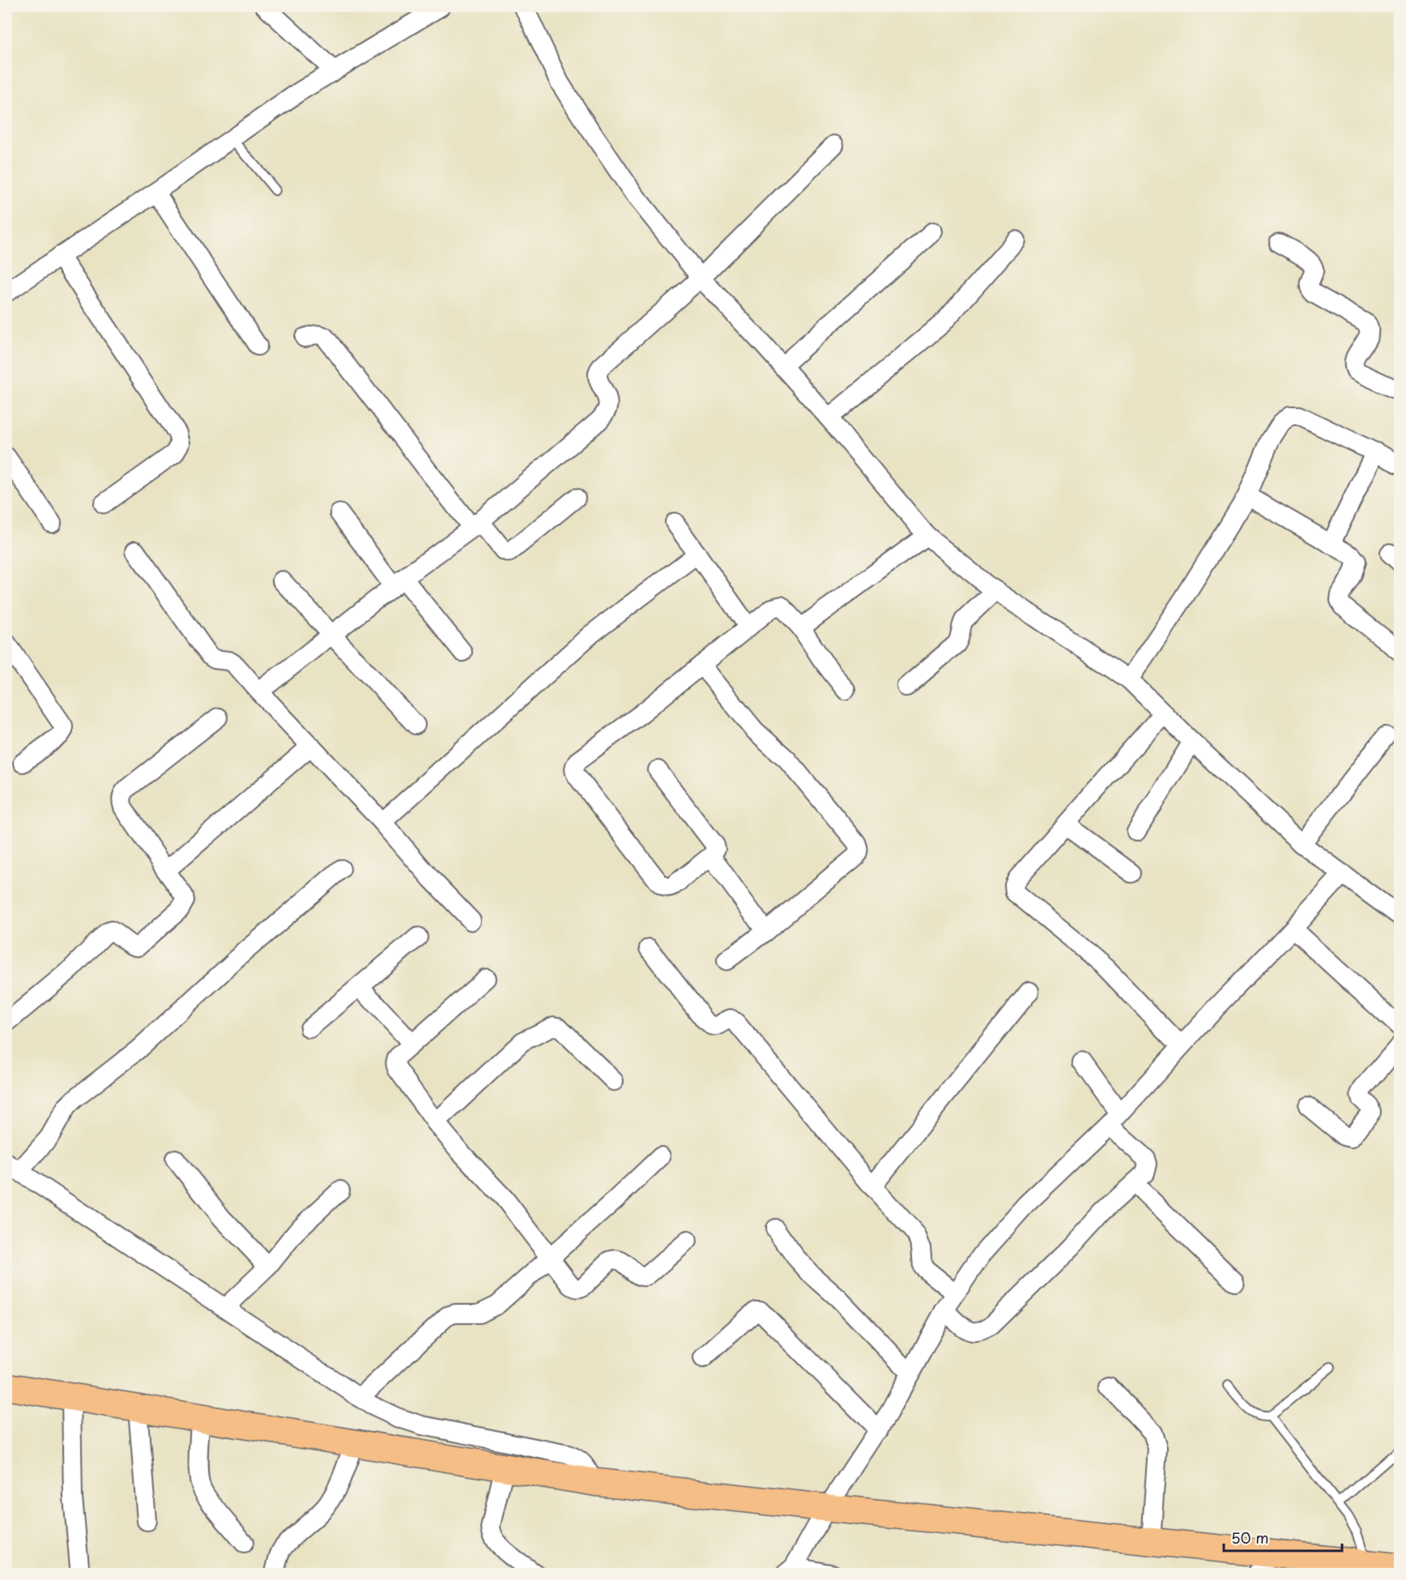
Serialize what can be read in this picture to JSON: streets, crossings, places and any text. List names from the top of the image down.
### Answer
{
  "scale_bar": "50 m"
}
